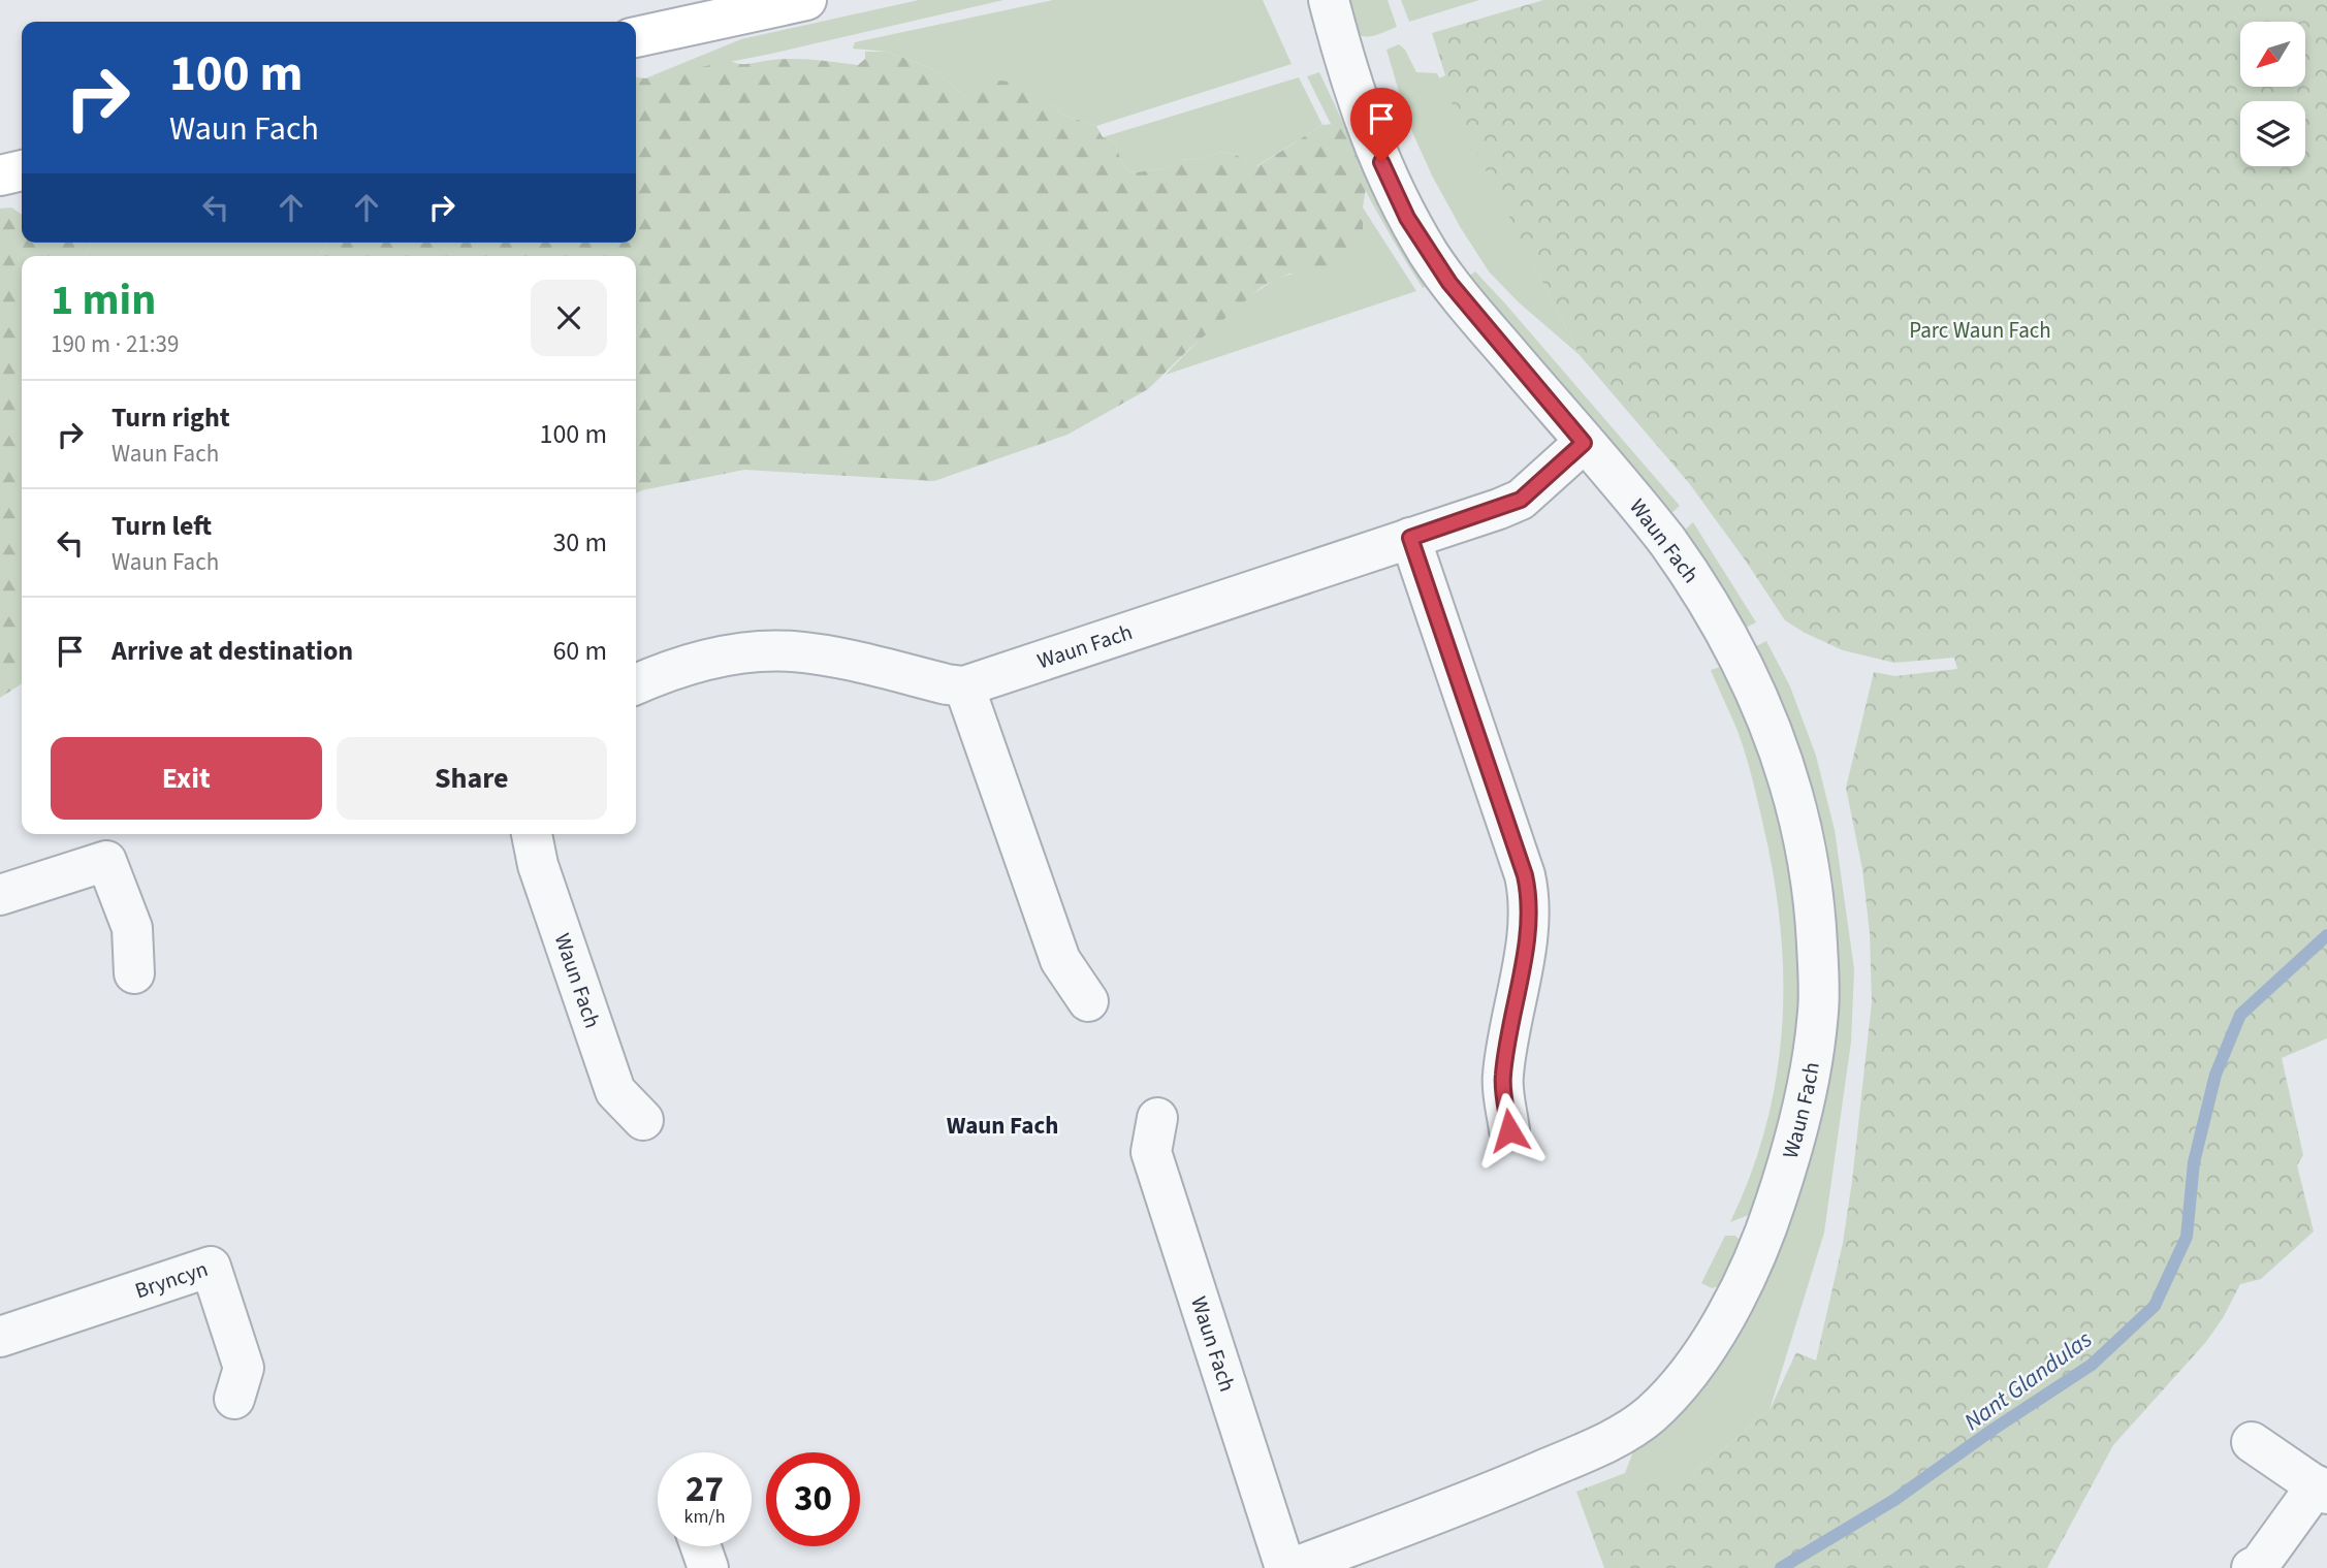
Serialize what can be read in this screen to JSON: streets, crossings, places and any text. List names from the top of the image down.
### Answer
{
  "streets": {
    "street": ["Waun Fach", "Bryncyn"]
  },
  "districts": ["Waun Fach"],
  "water": ["Nant Glandulas"],
  "parks": ["Parc Waun Fach"],
  "north": "bottom left",
  "page": {
    "turn": ["100 m", "Waun Fach"],
    "heading": ["1 min", "190 m · 21:39"],
    "list": [
      {
        "name": "Turn right",
        "note": "Waun Fach",
        "value": "100 m"
      },
      {
        "name": "Turn left",
        "note": "Waun Fach",
        "value": "30 m"
      },
      {
        "name": "Arrive at destination",
        "value": "60 m"
      }
    ],
    "buttons": ["Exit", "Share"],
    "speed": "27 km/h",
    "limit": "30"
  }
}
